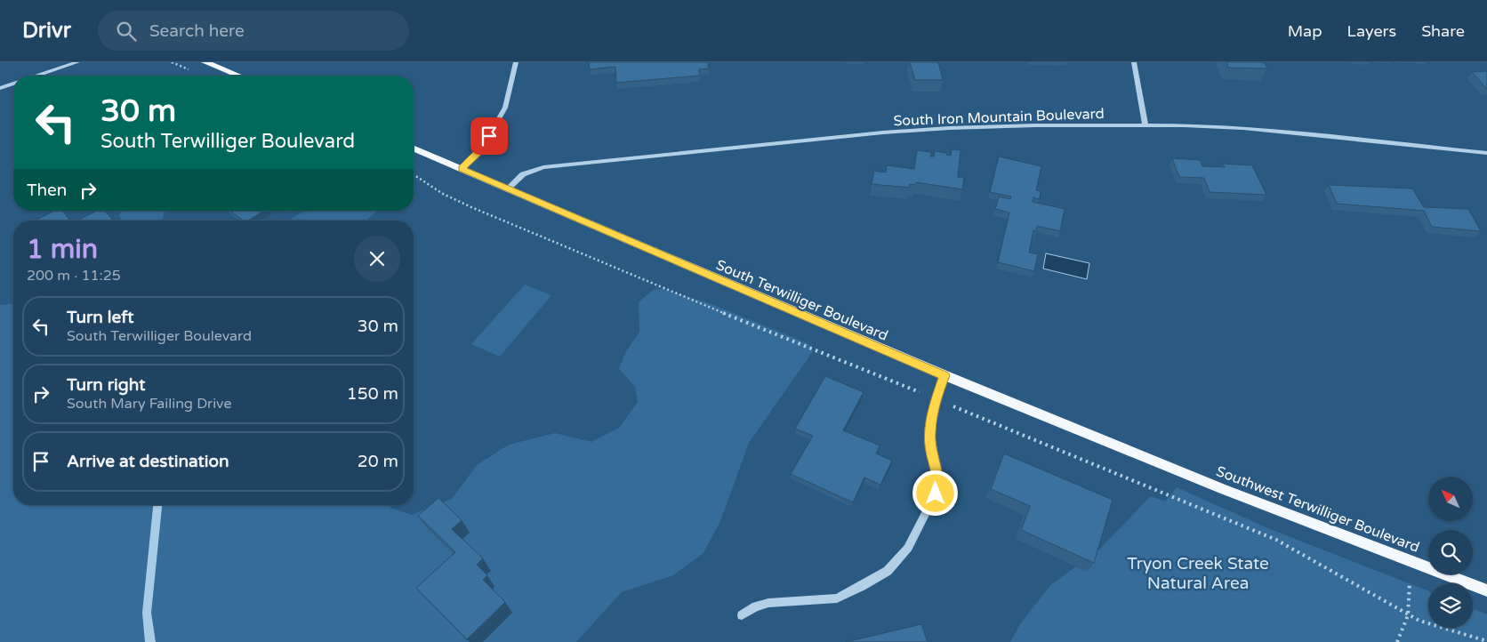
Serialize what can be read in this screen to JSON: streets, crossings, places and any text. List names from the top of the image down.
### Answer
{
  "streets": {
    "main road": ["South Terwilliger Boulevard", "Southwest Terwilliger Boulevard"],
    "street": ["South Iron Mountain Boulevard"]
  },
  "crossings": [
    ["South Iron Mountain Boulevard", "South Terwilliger Boulevard"],
    ["South Terwilliger Boulevard", "Southwest Terwilliger Boulevard"]
  ],
  "parks": ["Tryon Creek State Natural Area"],
  "north": "top left",
  "page": {
    "header": "Drivr",
    "search": "Search here",
    "nav": ["Map", "Layers", "Share"],
    "turn": ["30 m", "South Terwilliger Boulevard"],
    "then": "Then",
    "heading": ["1 min", "200 m · 11:25"],
    "list": [
      {
        "name": "Turn left",
        "note": "South Terwilliger Boulevard",
        "value": "30 m"
      },
      {
        "name": "Turn right",
        "note": "South Mary Failing Drive",
        "value": "150 m"
      },
      {
        "name": "Arrive at destination",
        "value": "20 m"
      }
    ]
  }
}
